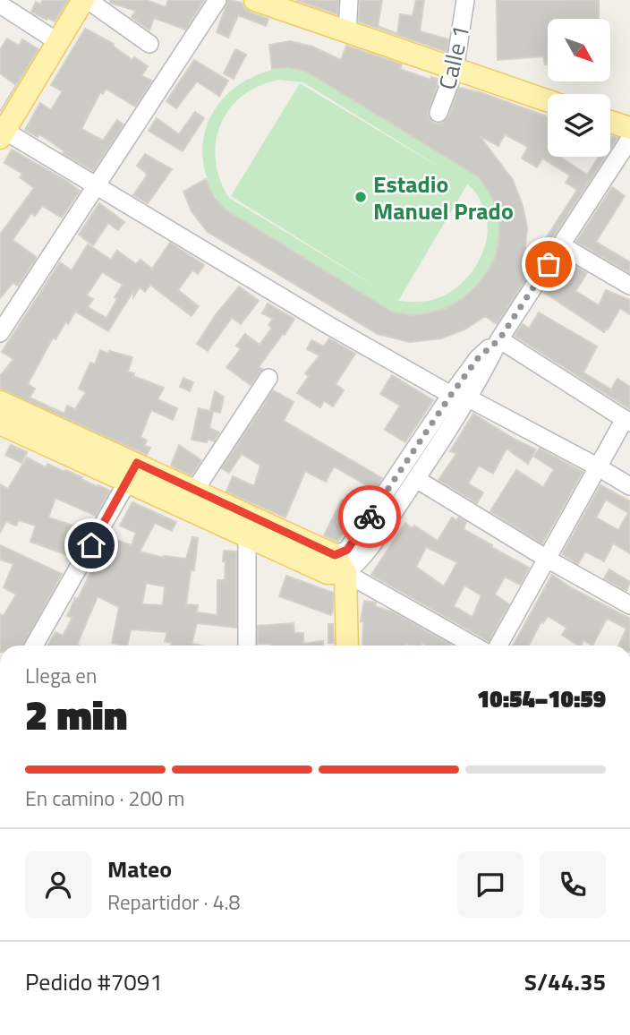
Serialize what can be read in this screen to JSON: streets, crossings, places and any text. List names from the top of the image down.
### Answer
{
  "streets": {
    "street": ["Calle 1"]
  },
  "places": ["Estadio Manuel Prado"],
  "north": "bottom right",
  "page": {
    "heading": ["2 min", "Llega en", "10:54–10:59"],
    "panel": [
      "Mateo",
      "Repartidor · 4.8",
      "Pedido #7091",
      "S/44.35"
    ],
    "bar": "En camino · 200 m"
  }
}
